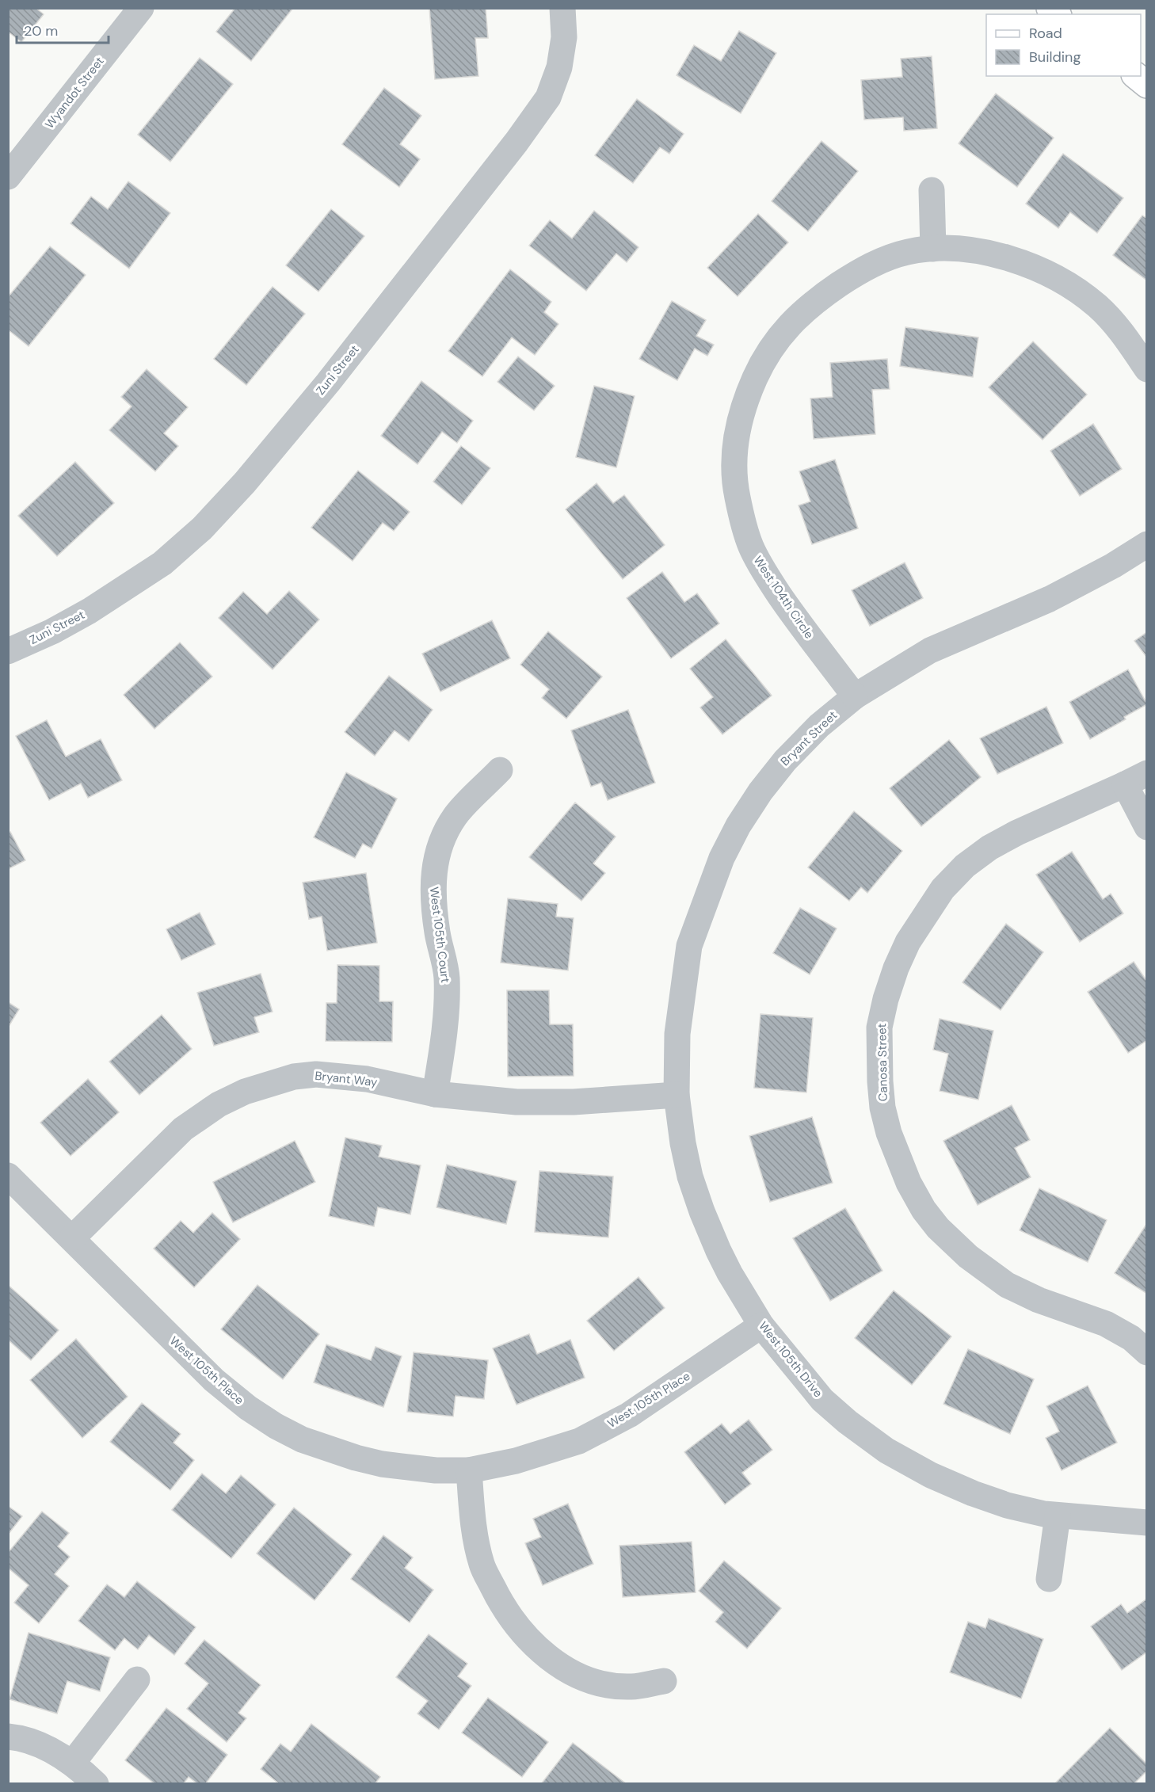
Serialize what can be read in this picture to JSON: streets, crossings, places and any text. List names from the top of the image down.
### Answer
{
  "streets": {
    "street": [
      "Wyandot Street",
      "Zuni Street",
      "West 104th Circle",
      "Bryant Street",
      "West 105th Court",
      "Canosa Street",
      "Bryant Way",
      "West 105th Drive",
      "West 105th Place"
    ]
  },
  "crossings": [
    ["West 104th Circle", "Bryant Street"],
    ["Bryant Street", "Bryant Way"],
    ["Bryant Street", "West 105th Drive"],
    ["West 105th Court", "Bryant Way"],
    ["Bryant Way", "West 105th Drive"],
    ["Bryant Way", "West 105th Place"],
    ["West 105th Drive", "West 105th Place"]
  ],
  "legend": ["Road", "Building"],
  "scale_bar": "20 m"
}
